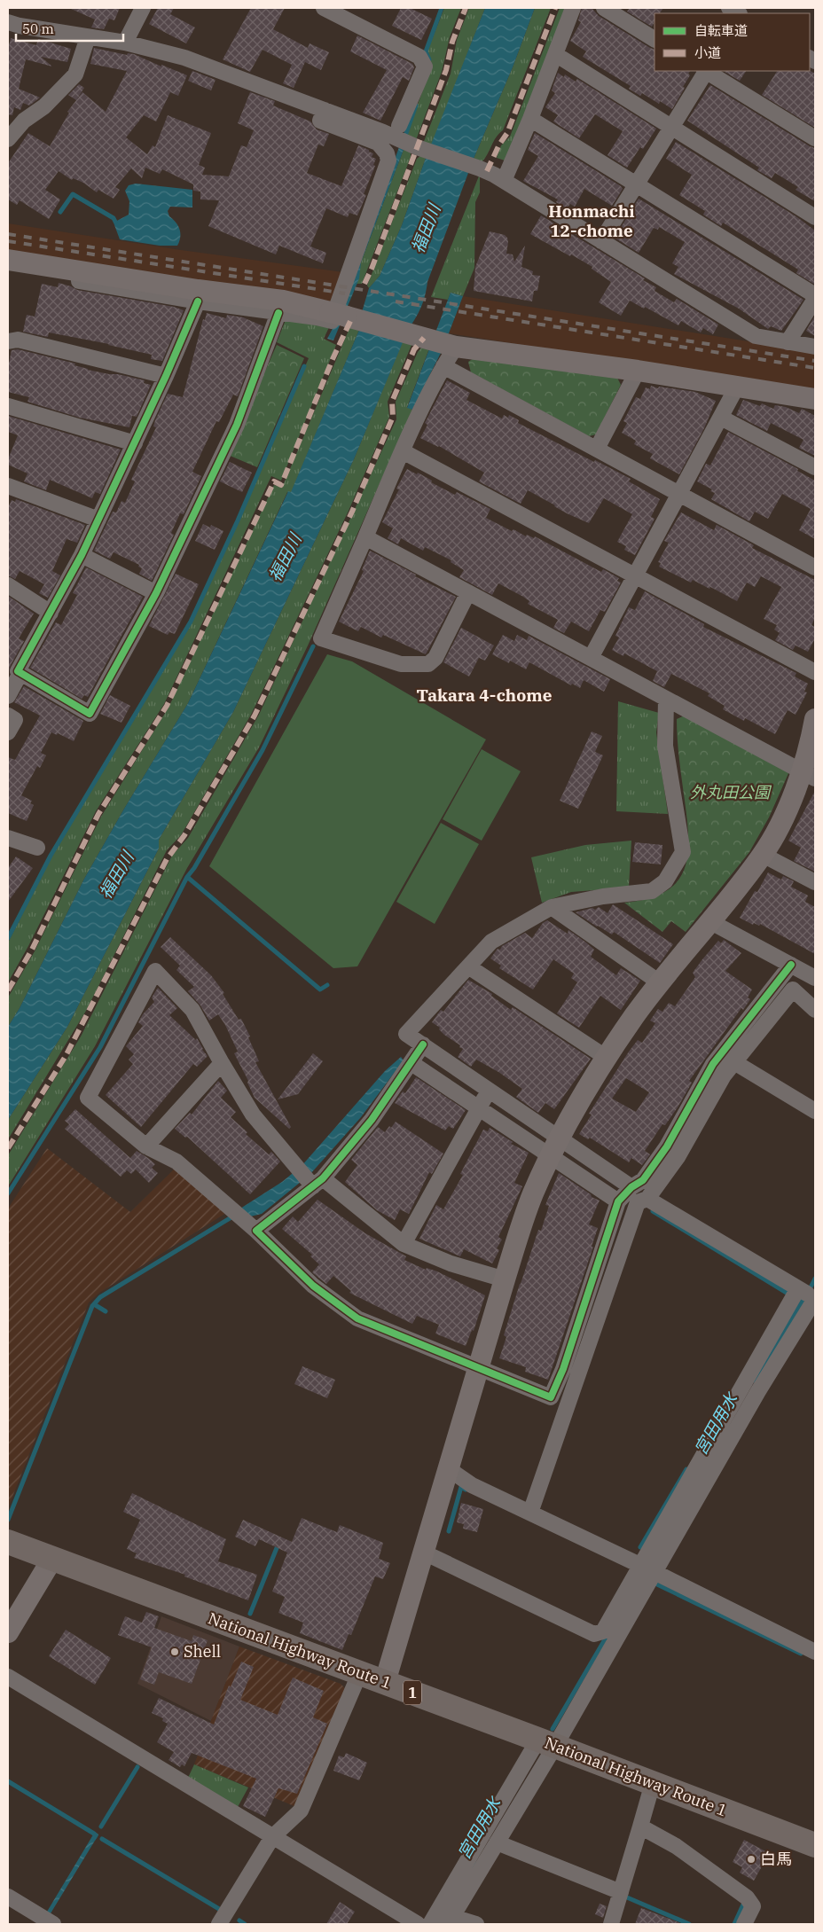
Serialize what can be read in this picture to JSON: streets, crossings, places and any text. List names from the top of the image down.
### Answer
{
  "streets": {
    "highway": ["National Highway Route 1", "1"]
  },
  "districts": ["Honmachi 12-chome", "Takara 4-chome"],
  "water": ["福田川", "宮田用水"],
  "parks": ["外丸田公園"],
  "places": ["Shell", "白馬"],
  "legend": ["自転車道", "小道"],
  "scale_bar": "50 m"
}
